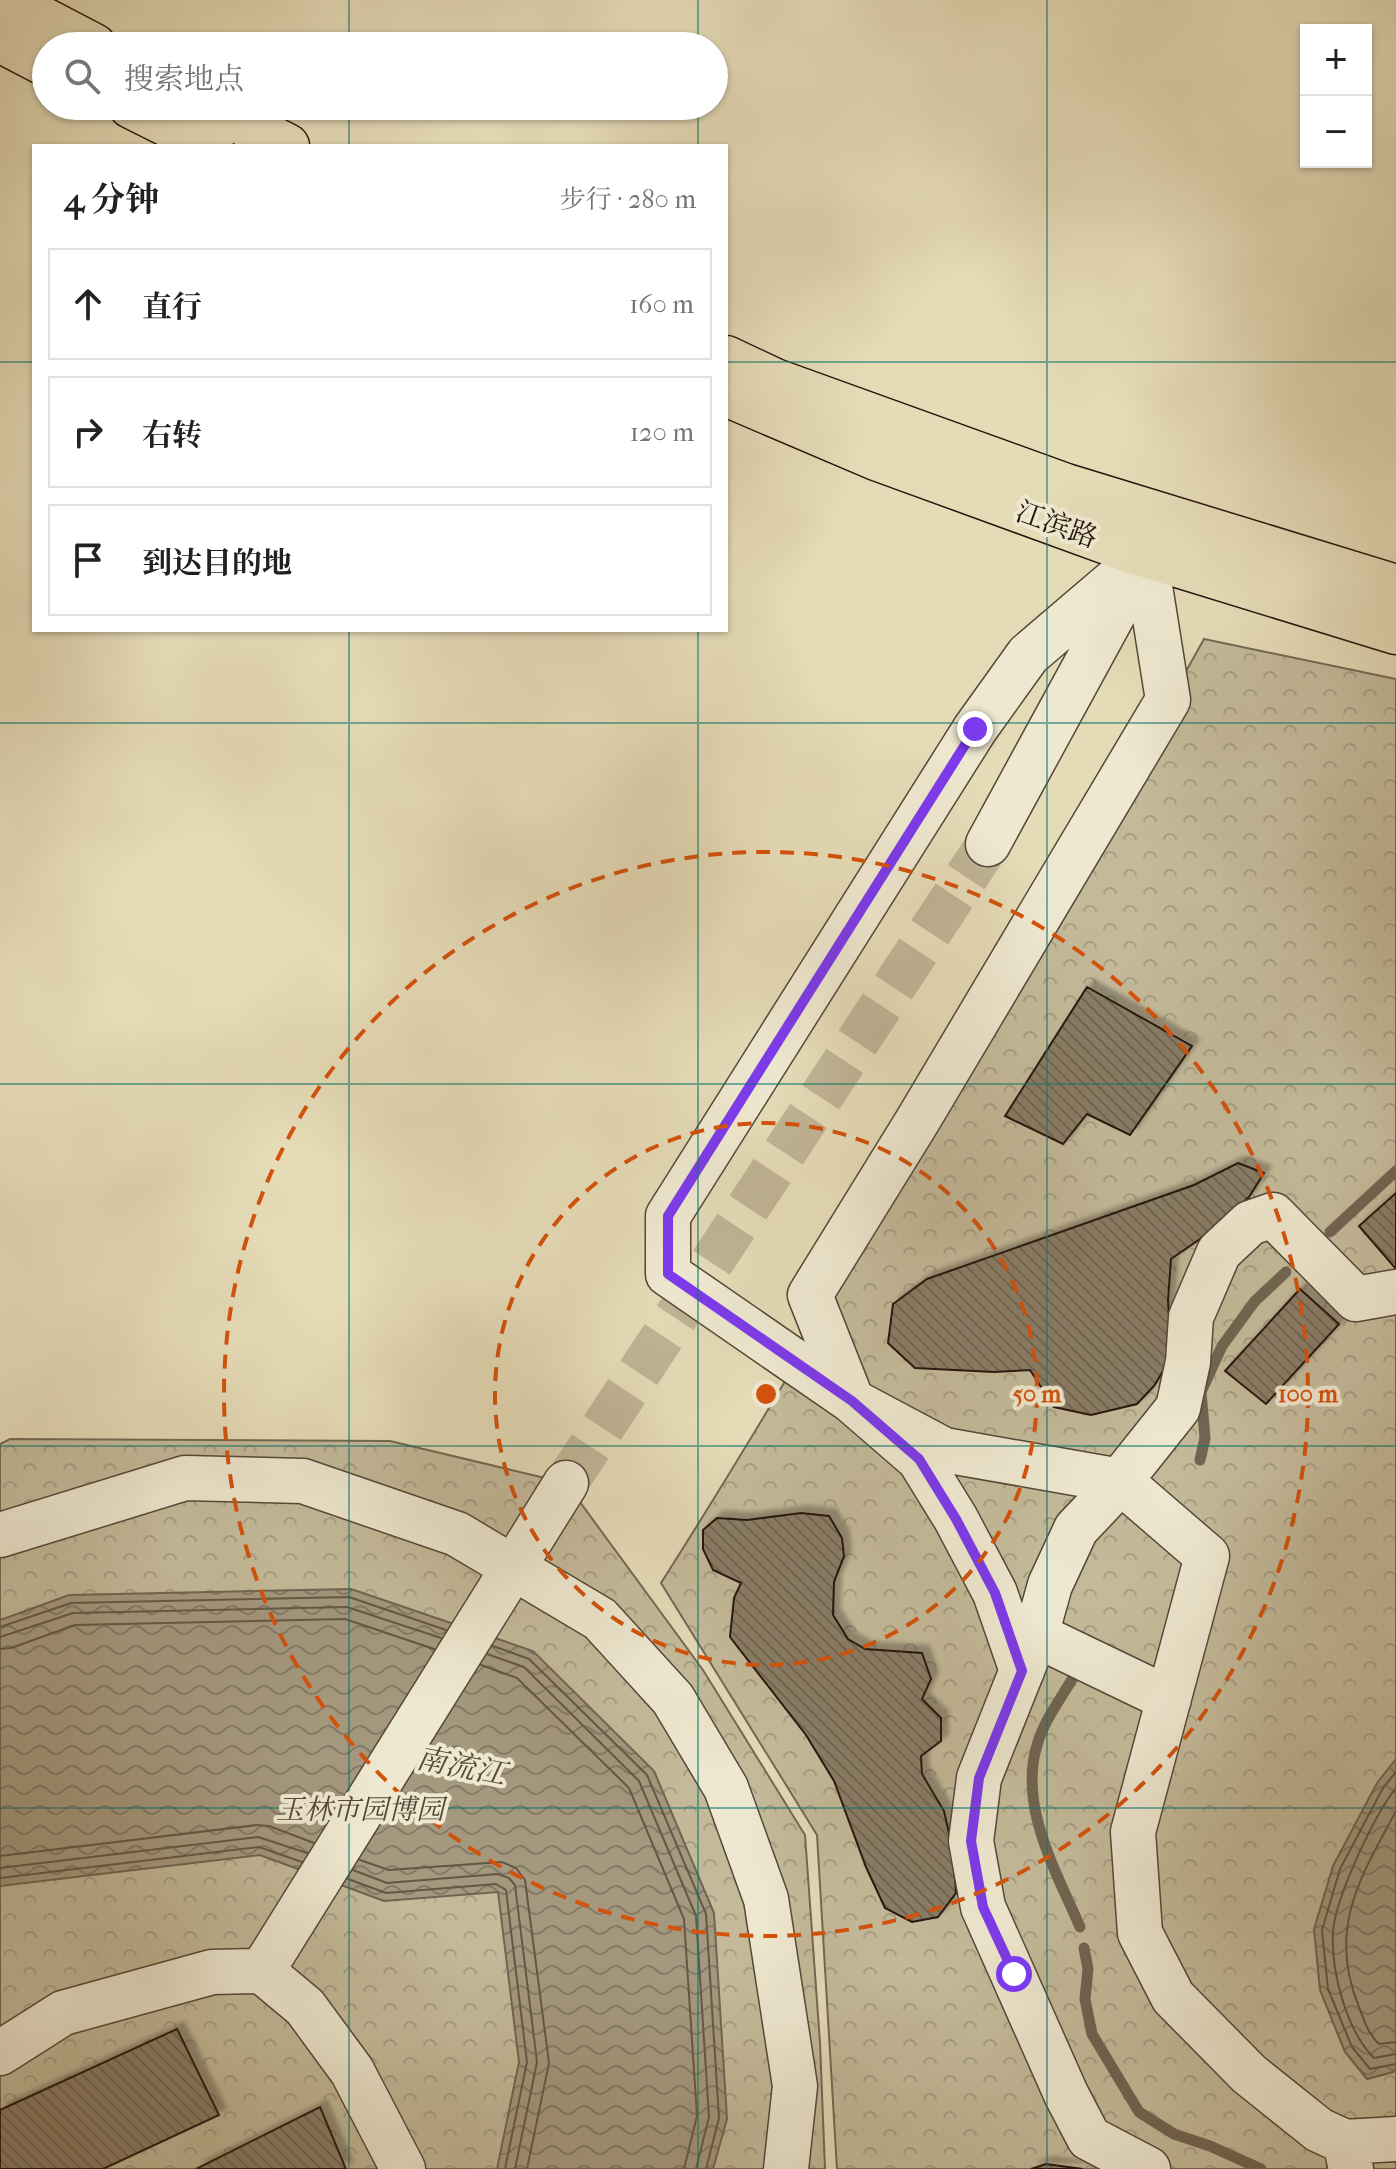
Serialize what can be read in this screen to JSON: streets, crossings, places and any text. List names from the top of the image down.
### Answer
{
  "streets": {
    "main road": ["江滨路"]
  },
  "water": ["南流江"],
  "parks": ["玉林市园博园"],
  "page": {
    "map_buttons": ["+", "−"],
    "search": "搜索地点",
    "heading": ["4 分钟", "步行 · 280 m"],
    "list": [
      ["直行", "160 m"],
      ["右转", "120 m"],
      "到达目的地"
    ]
  },
  "rings": ["50 m", "100 m"]
}
